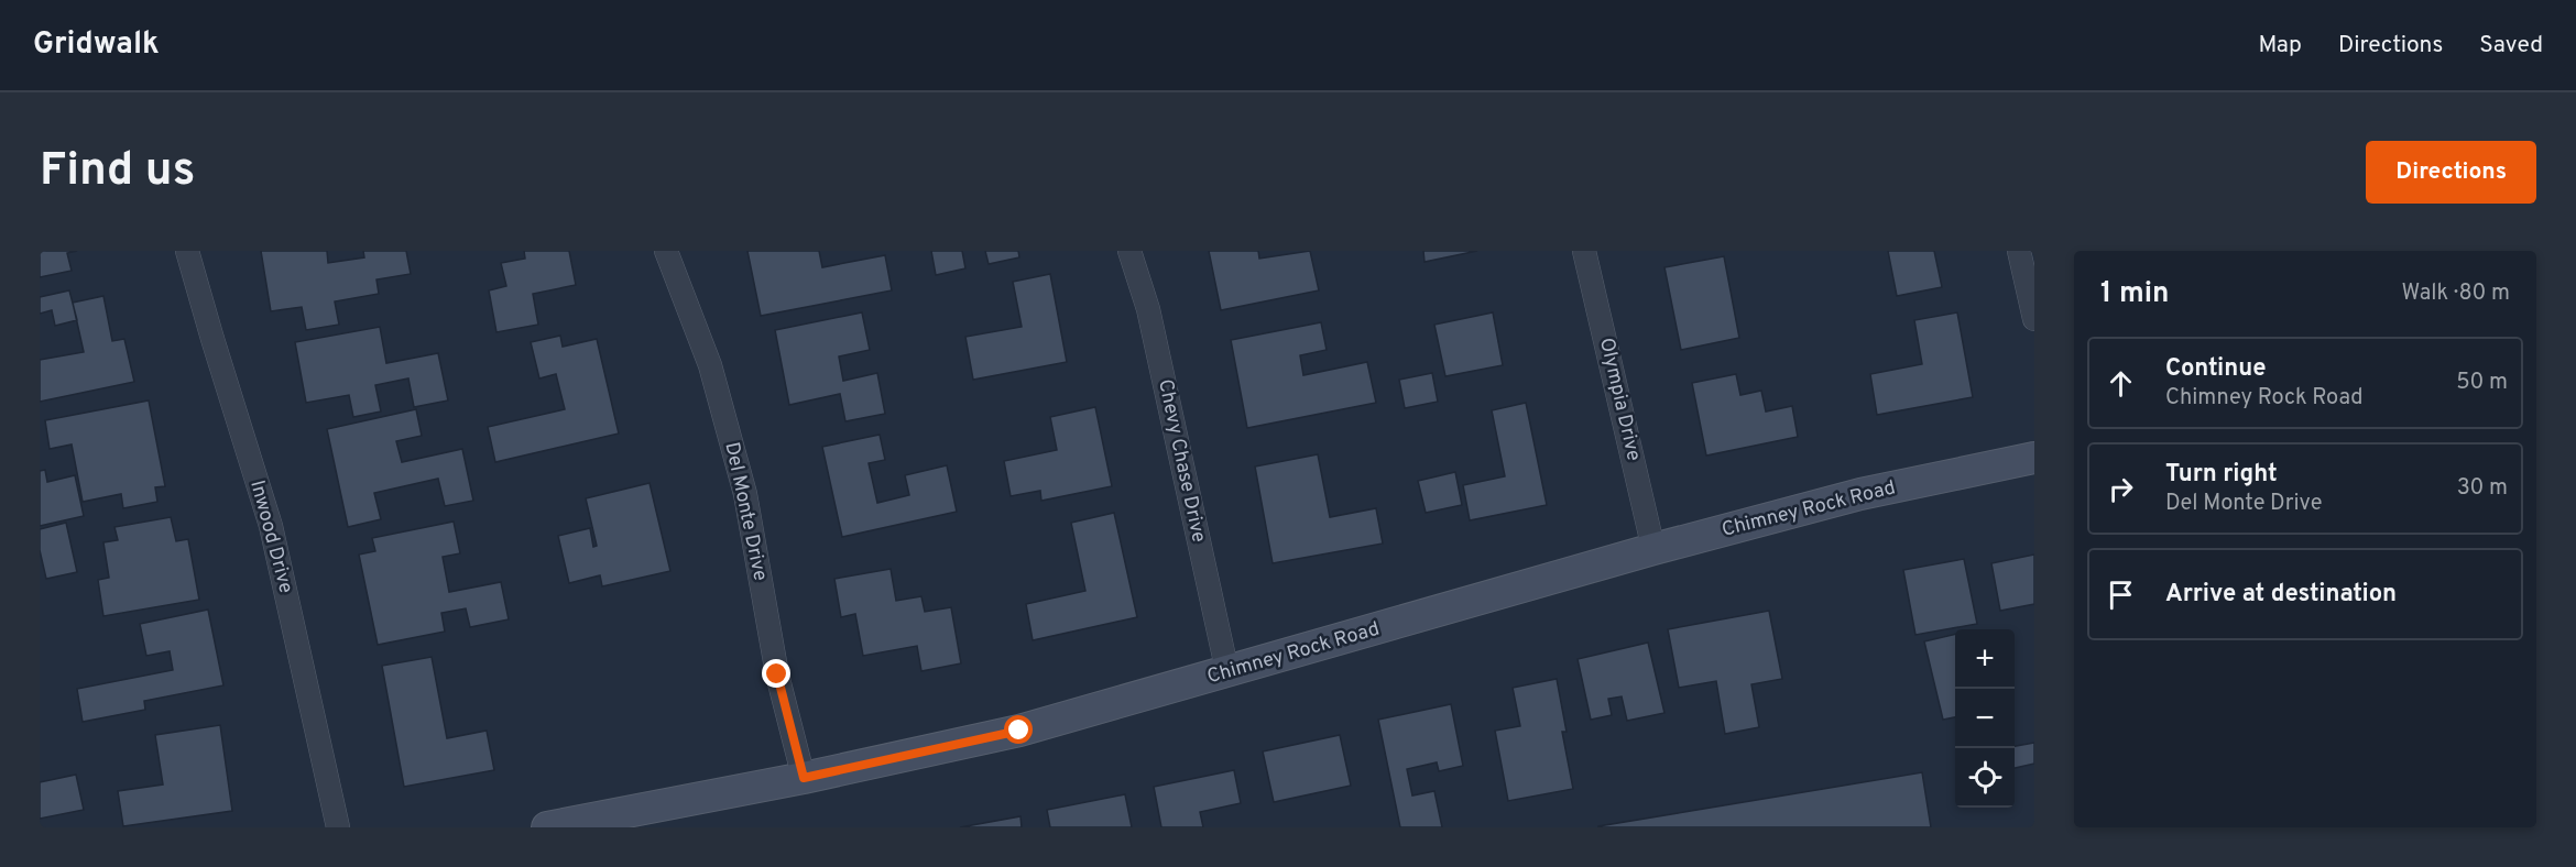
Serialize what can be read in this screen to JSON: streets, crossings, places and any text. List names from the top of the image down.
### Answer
{
  "streets": {
    "main road": ["Chimney Rock Road"],
    "street": [
      "Olympia Drive",
      "Chevy Chase Drive",
      "Del Monte Drive",
      "Inwood Drive"
    ]
  },
  "crossings": [
    ["Olympia Drive", "Chimney Rock Road"],
    ["Chevy Chase Drive", "Chimney Rock Road"],
    ["Chimney Rock Road", "Del Monte Drive"]
  ],
  "page": {
    "header": "Gridwalk",
    "nav": ["Map", "Directions", "Saved"],
    "buttons": "Directions",
    "title": "Find us",
    "heading": ["1 min", "Walk · 80 m"],
    "list": [
      ["Continue", "Chimney Rock Road", "50 m"],
      ["Turn right", "Del Monte Drive", "30 m"],
      "Arrive at destination"
    ],
    "map_buttons": ["+", "−"]
  }
}
